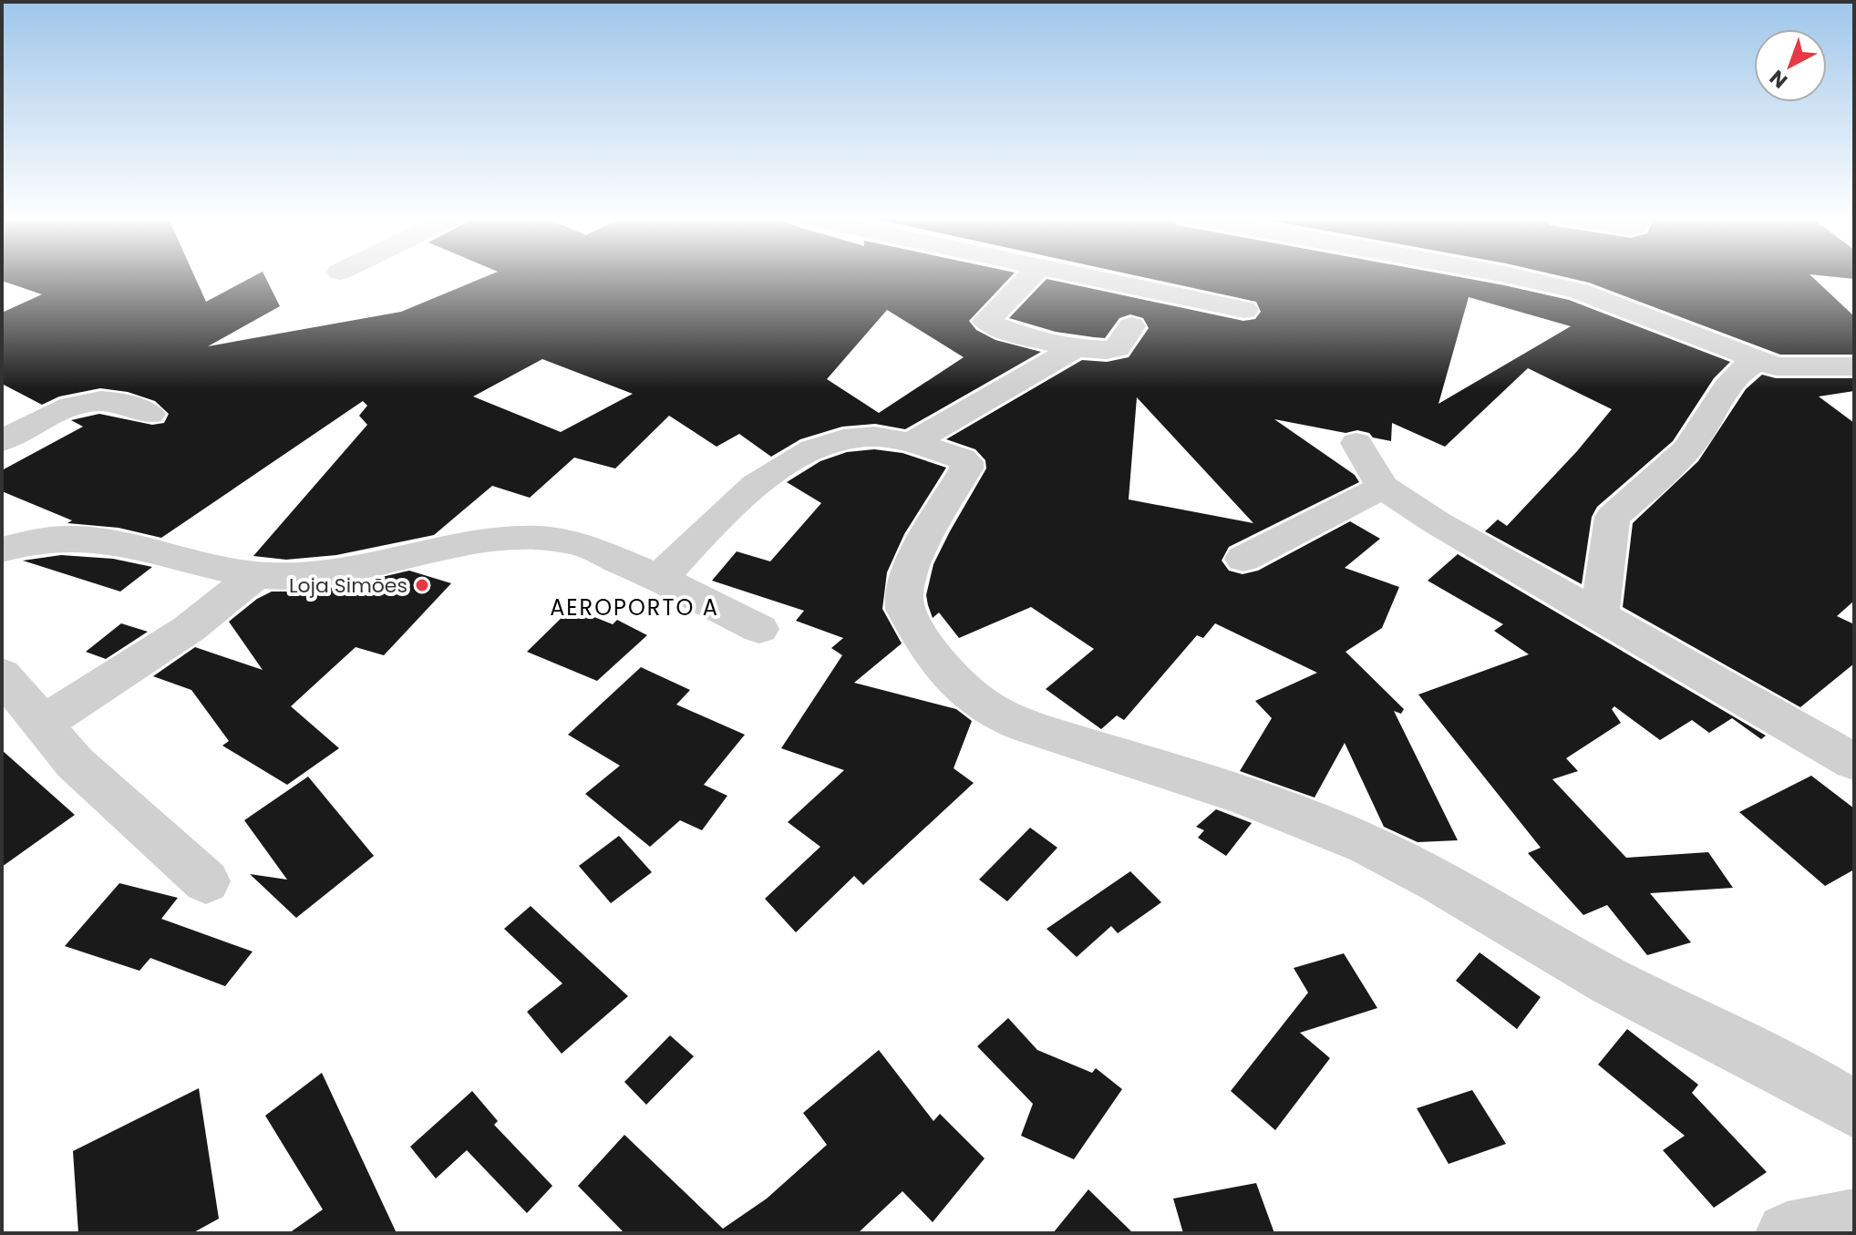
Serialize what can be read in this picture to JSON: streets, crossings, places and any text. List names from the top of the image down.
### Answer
{
  "districts": ["AEROPORTO A"],
  "places": ["Loja Simões"],
  "north": "bottom left"
}
